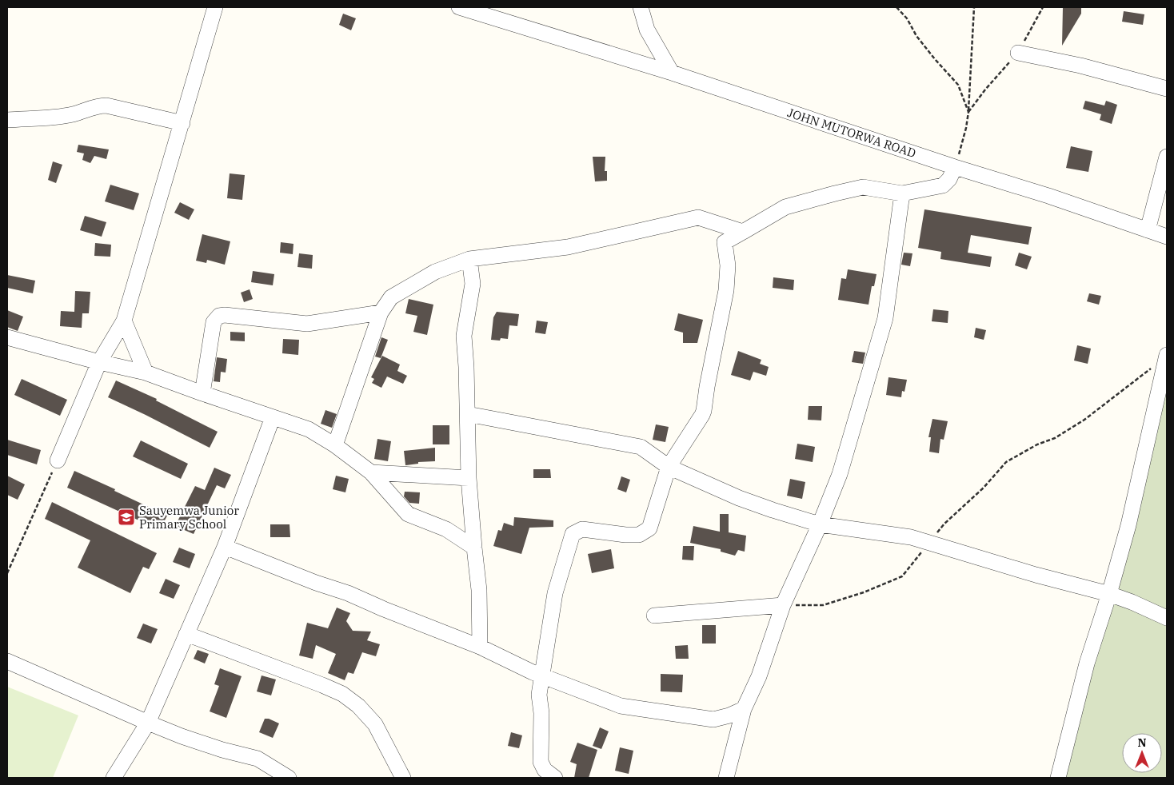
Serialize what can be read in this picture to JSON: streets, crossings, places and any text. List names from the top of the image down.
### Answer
{
  "streets": {
    "street": ["JOHN MUTORWA ROAD"]
  },
  "places": {
    "school or university": ["Sauyemwa Junior Primary School"]
  },
  "north": "top"
}
